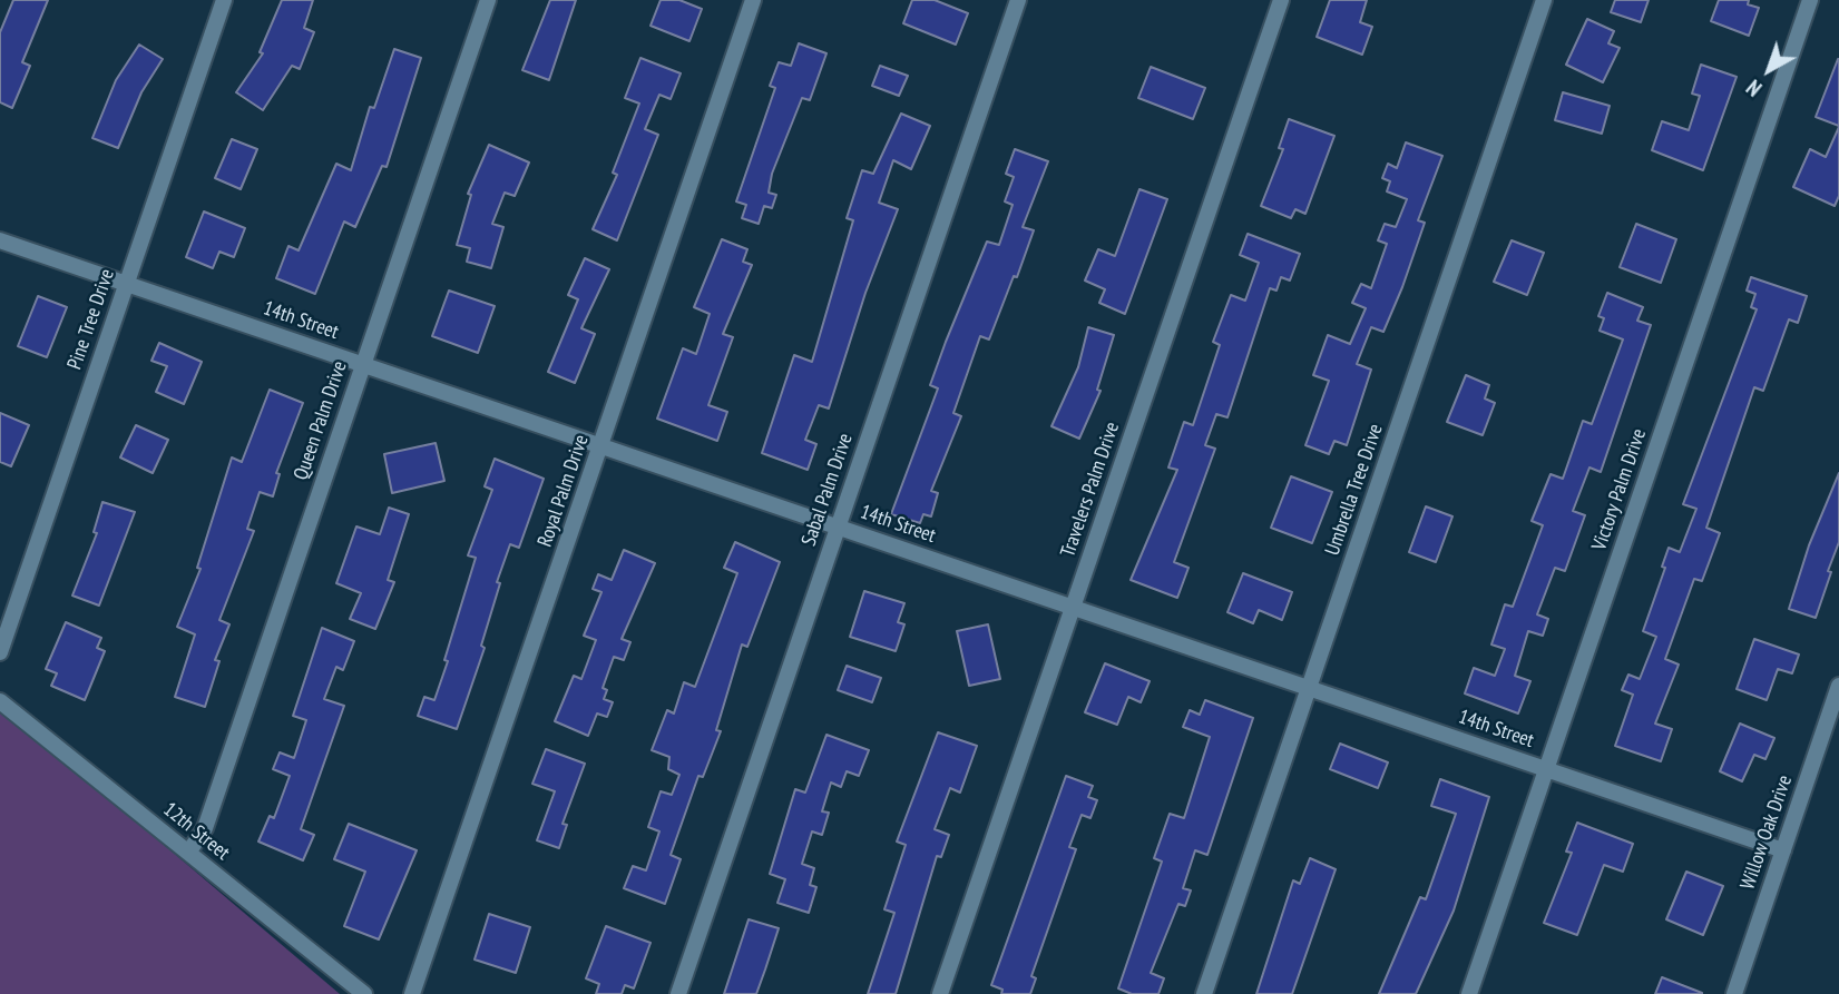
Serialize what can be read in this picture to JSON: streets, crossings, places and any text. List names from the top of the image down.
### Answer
{
  "streets": {
    "street": [
      "Pine Tree Drive",
      "14th Street",
      "Queen Palm Drive",
      "Sabal Palm Drive",
      "Travelers Palm Drive",
      "Umbrella Tree Drive",
      "Victory Palm Drive",
      "Royal Palm Drive",
      "12th Street",
      "Willow Oak Drive"
    ]
  },
  "crossings": [
    ["Pine Tree Drive", "14th Street"],
    ["14th Street", "Queen Palm Drive"],
    ["14th Street", "Sabal Palm Drive"],
    ["14th Street", "Travelers Palm Drive"],
    ["14th Street", "Umbrella Tree Drive"],
    ["14th Street", "Victory Palm Drive"],
    ["14th Street", "Royal Palm Drive"],
    ["14th Street", "Willow Oak Drive"],
    ["Queen Palm Drive", "12th Street"]
  ],
  "north": "bottom left"
}
